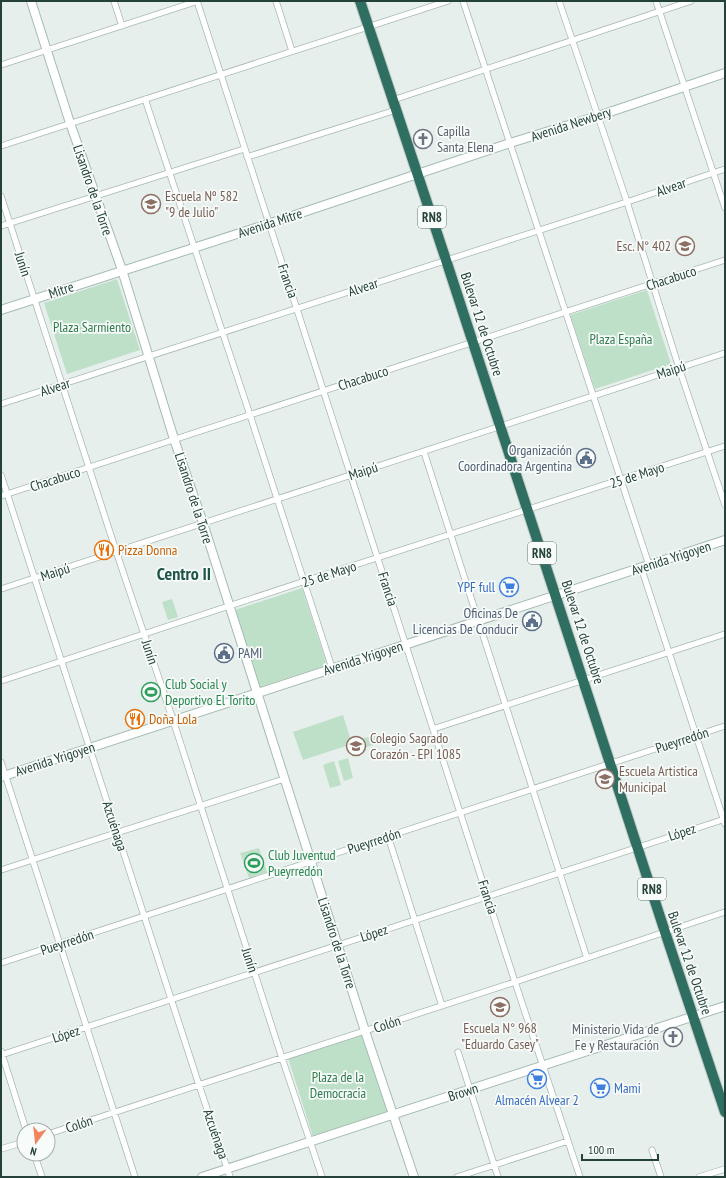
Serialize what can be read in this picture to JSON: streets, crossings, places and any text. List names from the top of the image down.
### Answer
{
  "streets": {
    "highway": ["RN8", "Bulevar 12 de Octubre"],
    "main road": [
      "Avenida Newbery",
      "Lisandro de la Torre",
      "Avenida Mitre",
      "Mitre",
      "Avenida Yrigoyen",
      "Brown"
    ],
    "street": [
      "Alvear",
      "Junín",
      "Chacabuco",
      "Francia",
      "Maipú",
      "25 de Mayo",
      "Pueyrredón",
      "Azcuénaga",
      "López",
      "Colón"
    ]
  },
  "crossings": [
    ["Avenida Newbery", "Avenida Mitre"],
    ["Avenida Newbery", "Bulevar 12 de Octubre"],
    ["Alvear", "Lisandro de la Torre"],
    ["Alvear", "Junín"],
    ["Alvear", "Francia"],
    ["Alvear", "Bulevar 12 de Octubre"],
    ["Lisandro de la Torre", "Avenida Mitre"],
    ["Lisandro de la Torre", "Chacabuco"],
    ["Lisandro de la Torre", "Mitre"],
    ["Lisandro de la Torre", "Maipú"],
    ["Lisandro de la Torre", "25 de Mayo"],
    ["Lisandro de la Torre", "Avenida Yrigoyen"],
    ["Lisandro de la Torre", "Pueyrredón"],
    ["Lisandro de la Torre", "López"],
    ["Lisandro de la Torre", "Colón"],
    ["Lisandro de la Torre", "Brown"],
    ["Avenida Mitre", "Francia"],
    ["Avenida Mitre", "Mitre"],
    ["Avenida Mitre", "Bulevar 12 de Octubre"],
    ["Junín", "Chacabuco"],
    ["Junín", "Mitre"],
    ["Junín", "Maipú"],
    ["Junín", "25 de Mayo"],
    ["Junín", "Avenida Yrigoyen"],
    ["Junín", "Pueyrredón"],
    ["Junín", "López"],
    ["Junín", "Colón"],
    ["Junín", "Brown"],
    ["Chacabuco", "Francia"],
    ["Chacabuco", "Bulevar 12 de Octubre"],
    ["Chacabuco", "Azcuénaga"],
    ["Francia", "Maipú"],
    ["Francia", "25 de Mayo"],
    ["Francia", "Avenida Yrigoyen"],
    ["Francia", "Pueyrredón"],
    ["Francia", "López"],
    ["Francia", "Colón"],
    ["Francia", "Brown"],
    ["Bulevar 12 de Octubre", "Maipú"],
    ["Bulevar 12 de Octubre", "25 de Mayo"],
    ["Bulevar 12 de Octubre", "Avenida Yrigoyen"],
    ["Bulevar 12 de Octubre", "Pueyrredón"],
    ["Bulevar 12 de Octubre", "López"],
    ["Bulevar 12 de Octubre", "Colón"],
    ["Bulevar 12 de Octubre", "Brown"],
    ["Maipú", "Azcuénaga"],
    ["25 de Mayo", "Azcuénaga"],
    ["Avenida Yrigoyen", "Azcuénaga"],
    ["Pueyrredón", "Azcuénaga"],
    ["Azcuénaga", "López"],
    ["Azcuénaga", "Colón"],
    ["Azcuénaga", "Brown"]
  ],
  "districts": ["Centro II"],
  "parks": ["Plaza Sarmiento", "Plaza España", "Plaza de la Democracia"],
  "places": {
    "church": ["Capilla Santa Elena", "Ministerio Vida de Fe y Restauración"],
    "school or university": [
      "Escuela Nº 582 \"9 de Julio\"",
      "Esc. N° 402",
      "Colegio Sagrado Corazón - EPI 1085",
      "Escuela Artistica Municipal",
      "Escuela N° 968 \"Eduardo Casey\""
    ],
    "public building": ["Organización Coordinadora Argentina", "Oficinas De Licencias De Conducir", "PAMI"],
    "restaurant": ["Pizza Donna", "Doña Lola"],
    "supermarket": ["YPF full", "Almacén Alvear 2", "Mami"],
    "sports": ["Club Social y Deportivo El Torito", "Club Juventud Pueyrredón"]
  },
  "scale_bar": "100 m",
  "north": "bottom"
}
